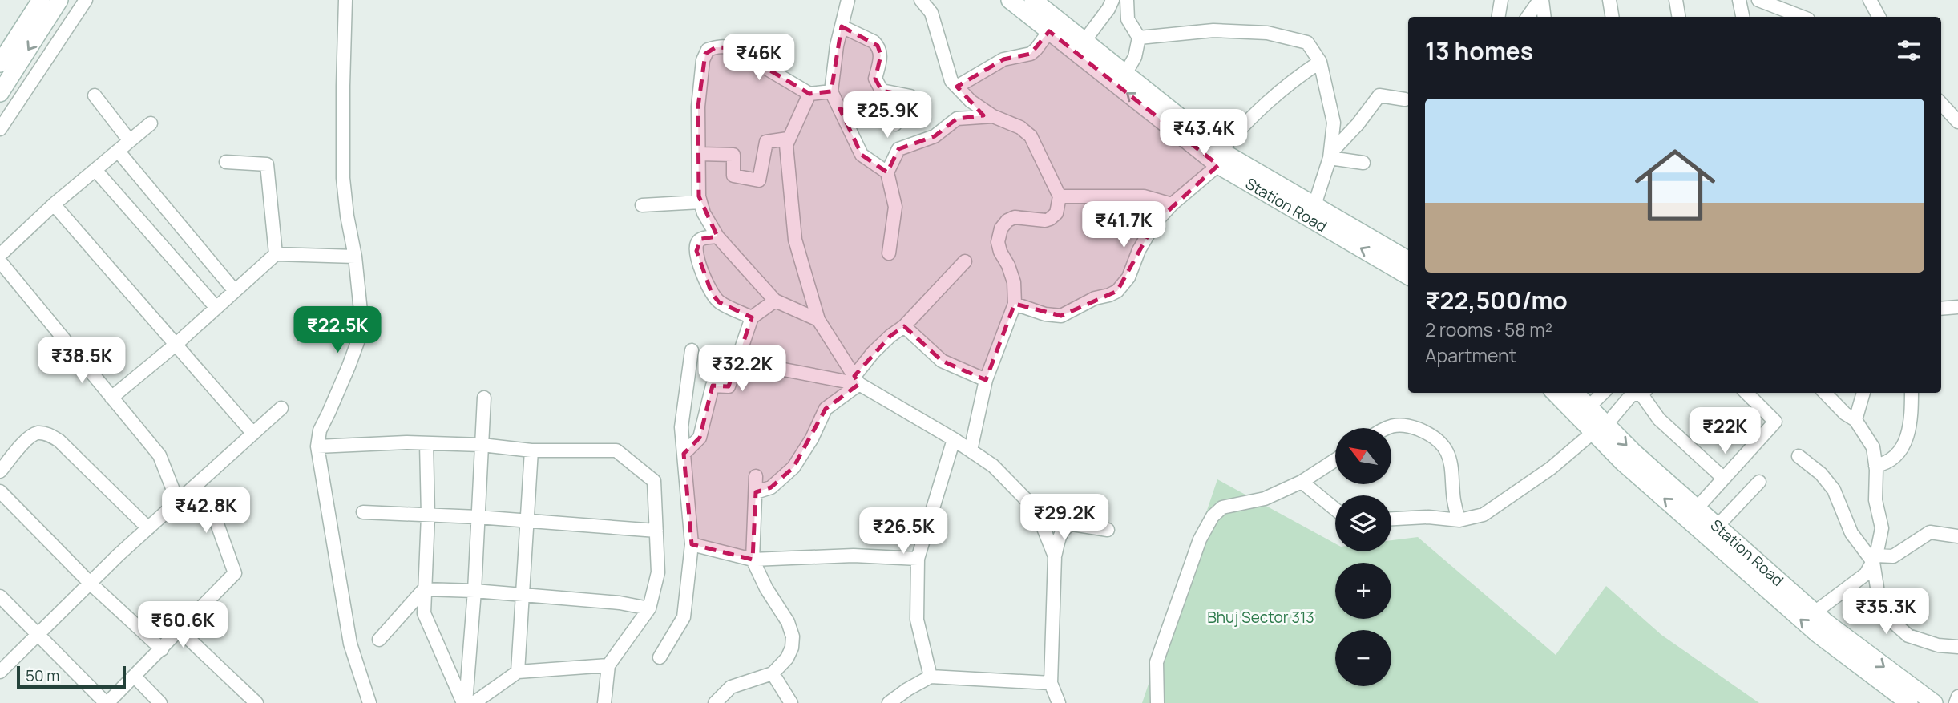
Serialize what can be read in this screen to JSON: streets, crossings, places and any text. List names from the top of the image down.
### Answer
{
  "streets": {
    "street": ["Station Road"]
  },
  "parks": ["Bhuj Sector 313"],
  "scale_bar": "50 m",
  "north": "top left",
  "page": {
    "heading": "13 homes",
    "price": [
      "₹46K",
      "₹25.9K",
      "₹43.4K",
      "₹41.7K",
      "₹22.5K",
      "₹38.5K",
      "₹32.2K",
      "₹22K",
      "₹42.8K",
      "₹29.2K",
      "₹26.5K",
      "₹35.3K",
      "₹60.6K"
    ],
    "list": [
      {
        "name": "₹22,500/mo",
        "note": "2 rooms · 58 m² · Apartment"
      }
    ],
    "map_buttons": ["+", "−"],
    "scale": "50 m"
  }
}
